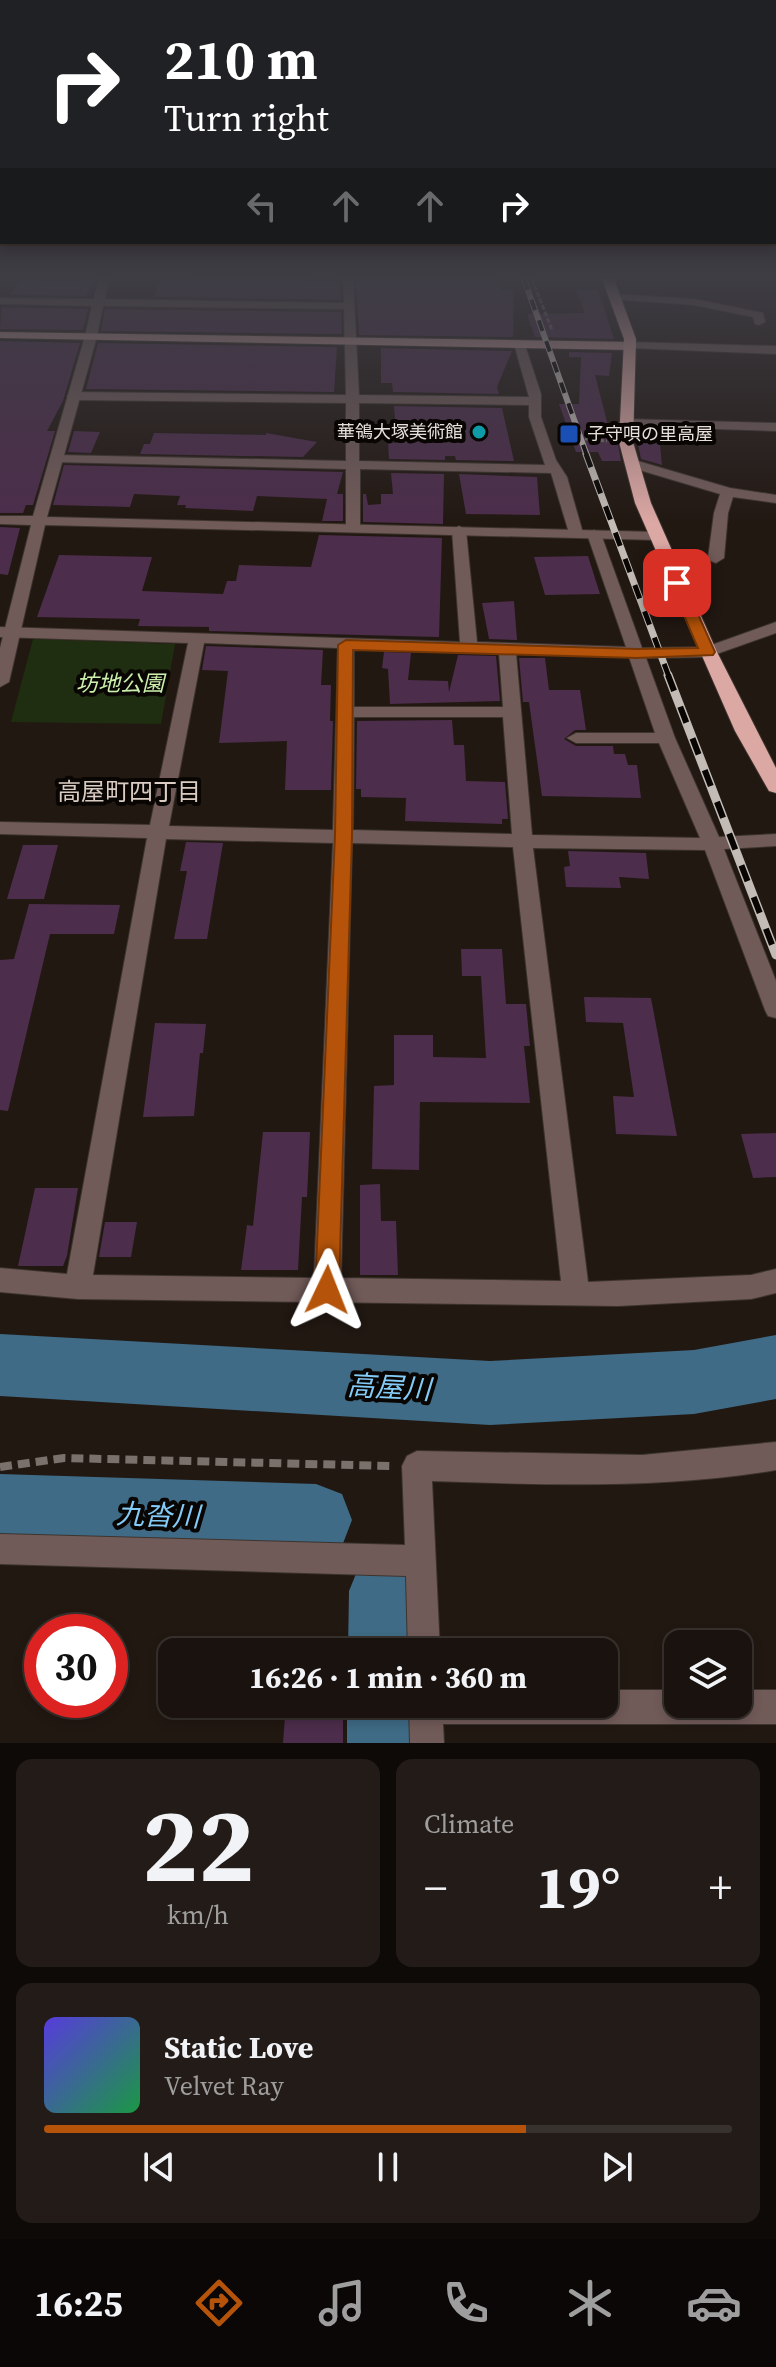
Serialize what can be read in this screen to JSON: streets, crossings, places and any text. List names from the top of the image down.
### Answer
{
  "districts": ["高屋町四丁目"],
  "water": ["高屋川", "九沓川"],
  "parks": ["坊地公園"],
  "places": {
    "other": ["華鴒大塚美術館"],
    "transit": ["子守唄の里高屋"]
  },
  "page": {
    "turn": ["210 m", "Turn right"],
    "limit": "30",
    "trip": "16:26 · 1 min · 360 m",
    "tile": [
      ["22", "km/h"],
      "Climate"
    ],
    "heat": ["−", "19°", "+"],
    "song": ["Static Love", "Velvet Ray"],
    "tabs": "16:25"
  }
}
